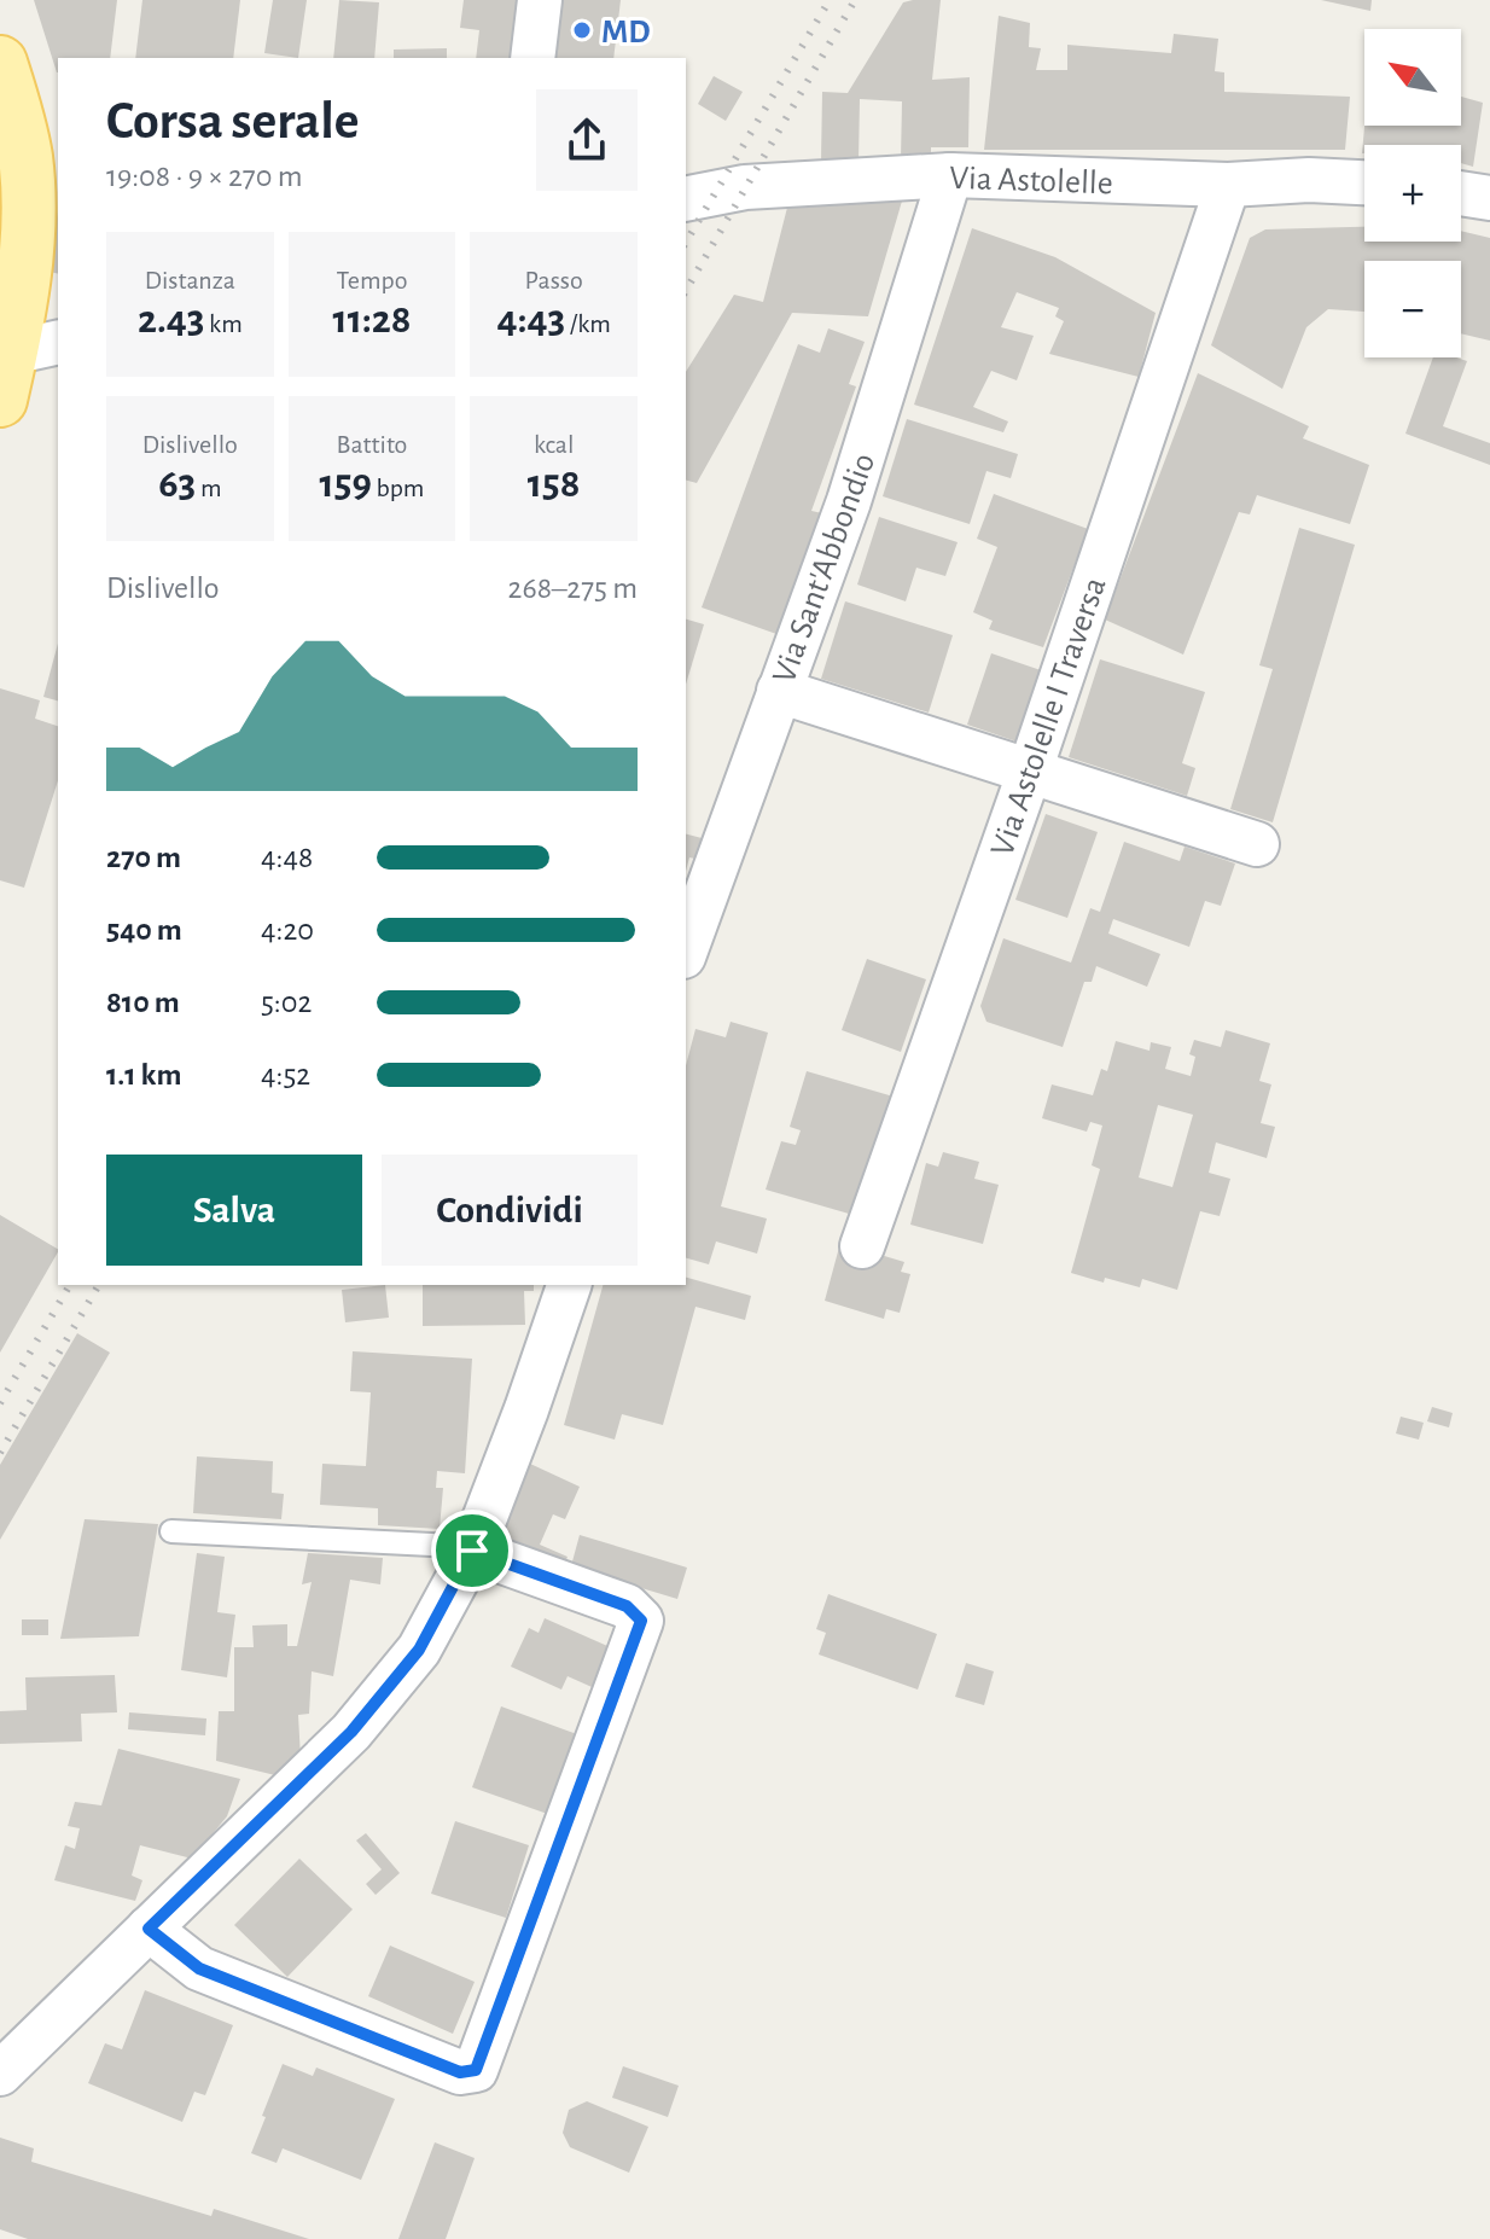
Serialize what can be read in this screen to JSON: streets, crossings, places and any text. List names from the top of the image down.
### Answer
{
  "streets": {
    "street": ["Via Astolelle", "Via Sant'Abbondio", "Via Astolelle I Traversa"]
  },
  "crossings": [
    ["Via Astolelle", "Via Sant'Abbondio"],
    ["Via Astolelle", "Via Astolelle I Traversa"]
  ],
  "places": ["MD"],
  "north": "top left",
  "page": {
    "map_buttons": ["+", "−"],
    "heading": ["Corsa serale", "19:08 · 9 × 270 m"],
    "stats": [
      ["Distanza", "2.43 km"],
      ["Tempo", "11:28"],
      ["Passo", "4:43 /km"],
      ["Dislivello", "63 m"],
      ["Battito", "159 bpm"],
      ["kcal", "158"]
    ],
    "chart": ["Dislivello", "268–275 m"],
    "list": [
      {
        "name": "270 m",
        "note": "4:48"
      },
      {
        "name": "540 m",
        "note": "4:20"
      },
      {
        "name": "810 m",
        "note": "5:02"
      },
      {
        "name": "1.1 km",
        "note": "4:52"
      }
    ],
    "buttons": ["Salva", "Condividi"]
  }
}
